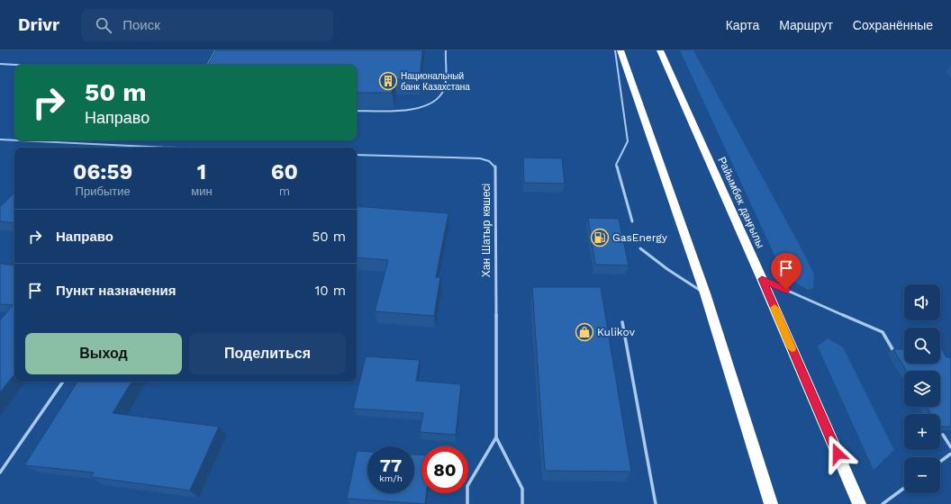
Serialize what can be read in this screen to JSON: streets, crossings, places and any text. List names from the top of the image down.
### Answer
{
  "streets": {
    "highway": ["Райымбек даңғылы"],
    "lane": ["Хан Шатыр көшесі"]
  },
  "places": {
    "building": ["Национальный банк Казахстана"],
    "fuel station": ["GasEnergy"],
    "shop": ["Kulikov"]
  },
  "page": {
    "header": "Drivr",
    "search": "Поиск",
    "nav": ["Карта", "Маршрут", "Сохранённые"],
    "turn": ["50 m", "Направо"],
    "eta": [
      "06:59",
      "Прибытие",
      "1",
      "мин",
      "60",
      "m"
    ],
    "list": [
      {
        "name": "Направо",
        "value": "50 m"
      },
      {
        "name": "Пункт назначения",
        "value": "10 m"
      }
    ],
    "map_buttons": ["+", "−"],
    "buttons": ["Выход", "Поделиться"],
    "speed": "77 km/h",
    "limit": "80"
  }
}
